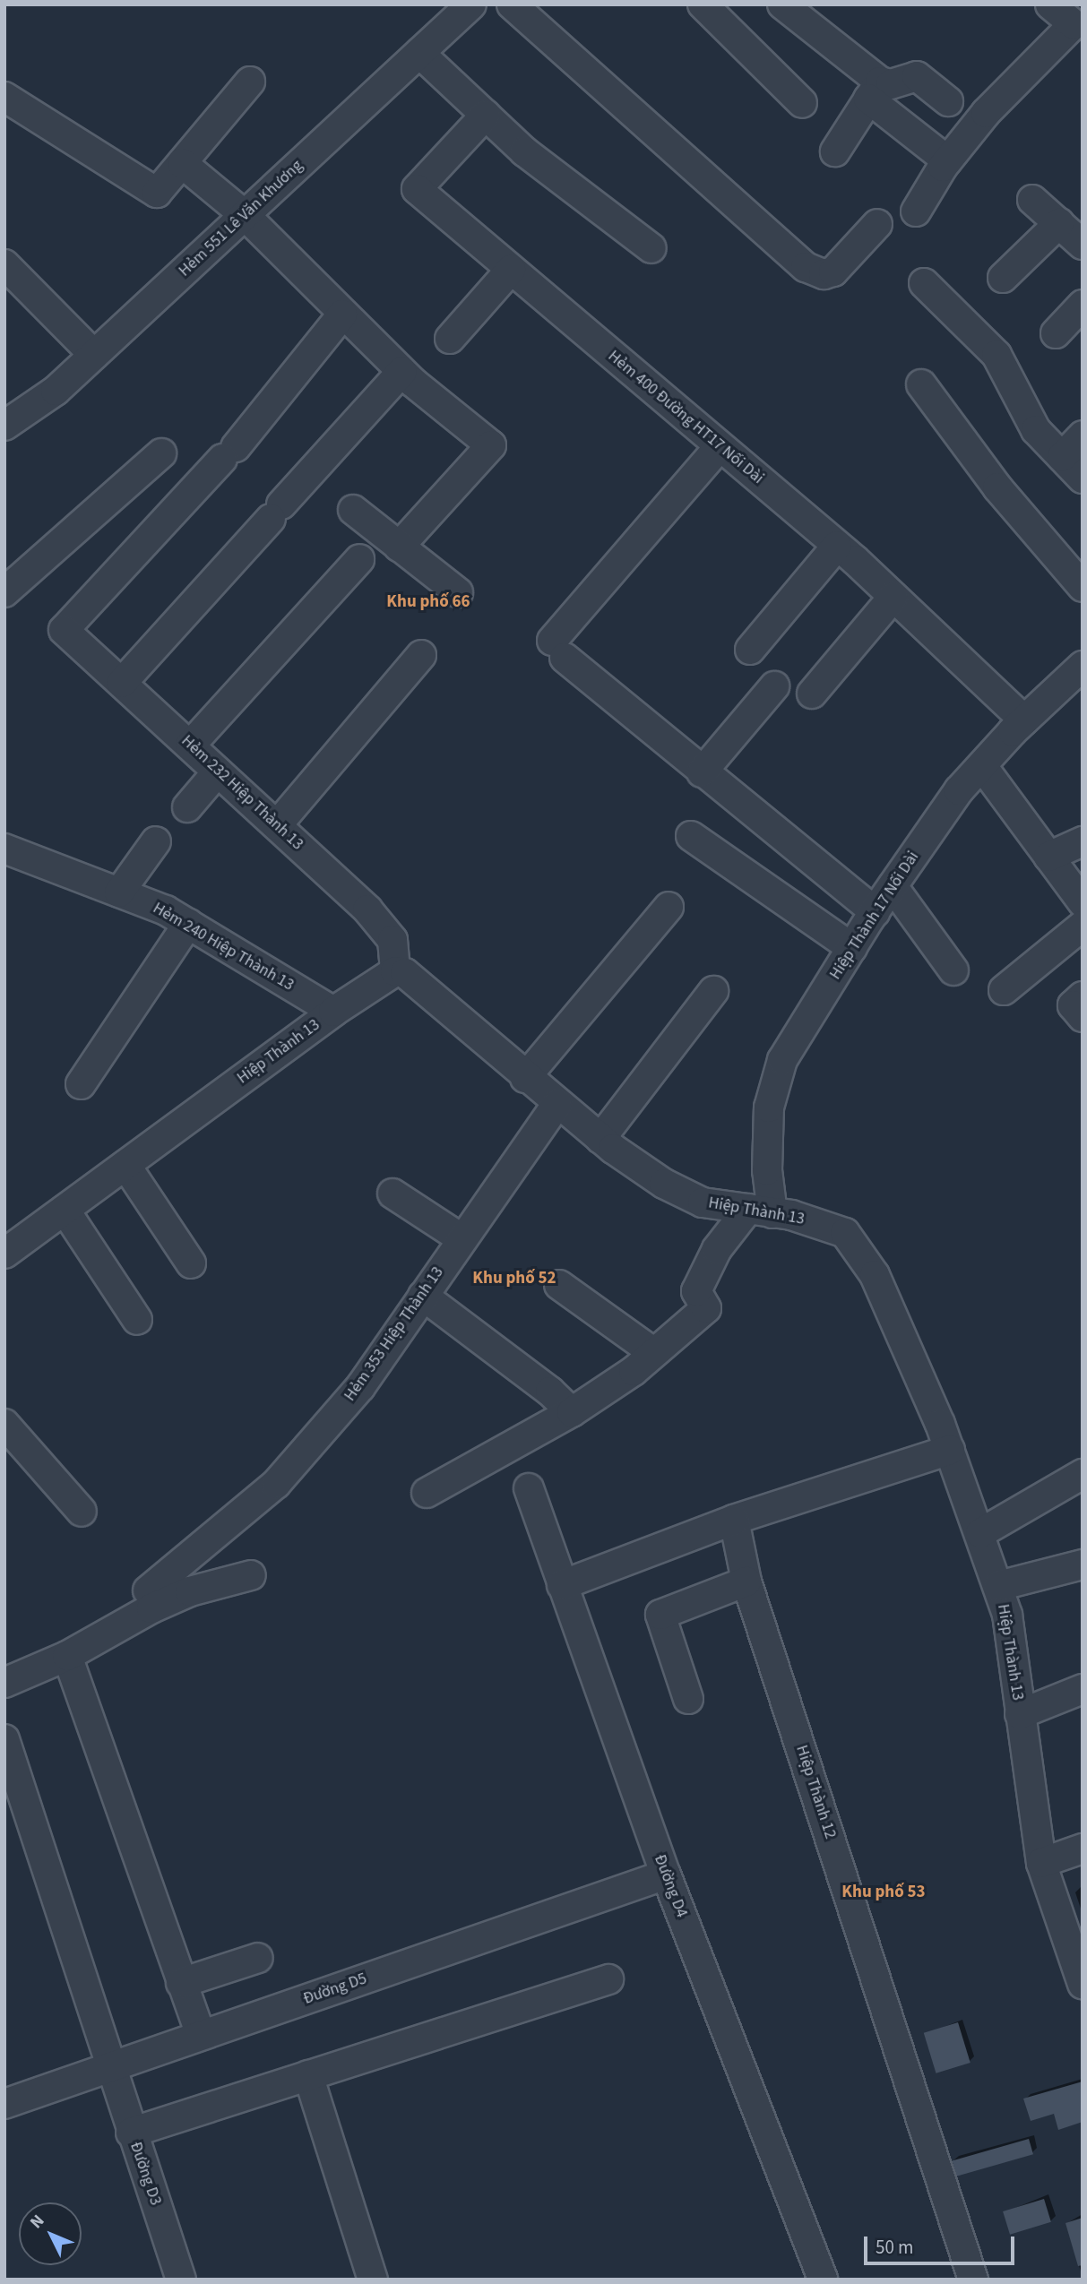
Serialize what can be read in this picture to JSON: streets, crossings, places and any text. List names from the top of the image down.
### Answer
{
  "streets": {
    "street": [
      "Hẻm 551 Lê Văn Khương",
      "Hẻm 400 Đường HT17 Nối Dài",
      "Hẻm 232 Hiệp Thành 13",
      "Hiệp Thành 17 Nối Dài",
      "Hẻm 240 Hiệp Thành 13",
      "Hiệp Thành 13",
      "Hẻm 353 Hiệp Thành 13",
      "Hiệp Thành 12",
      "Đường D4",
      "Đường D5",
      "Đường D3"
    ]
  },
  "crossings": [
    ["Hẻm 400 Đường HT17 Nối Dài", "Hiệp Thành 17 Nối Dài"],
    ["Hẻm 232 Hiệp Thành 13", "Hiệp Thành 13"],
    ["Hiệp Thành 17 Nối Dài", "Hiệp Thành 13"],
    ["Hẻm 240 Hiệp Thành 13", "Hiệp Thành 13"],
    ["Hiệp Thành 13", "Hẻm 353 Hiệp Thành 13"],
    ["Đường D4", "Đường D5"],
    ["Đường D5", "Đường D3"]
  ],
  "districts": ["Khu phố 66", "Khu phố 52", "Khu phố 53"],
  "scale_bar": "50 m",
  "north": "top left"
}
